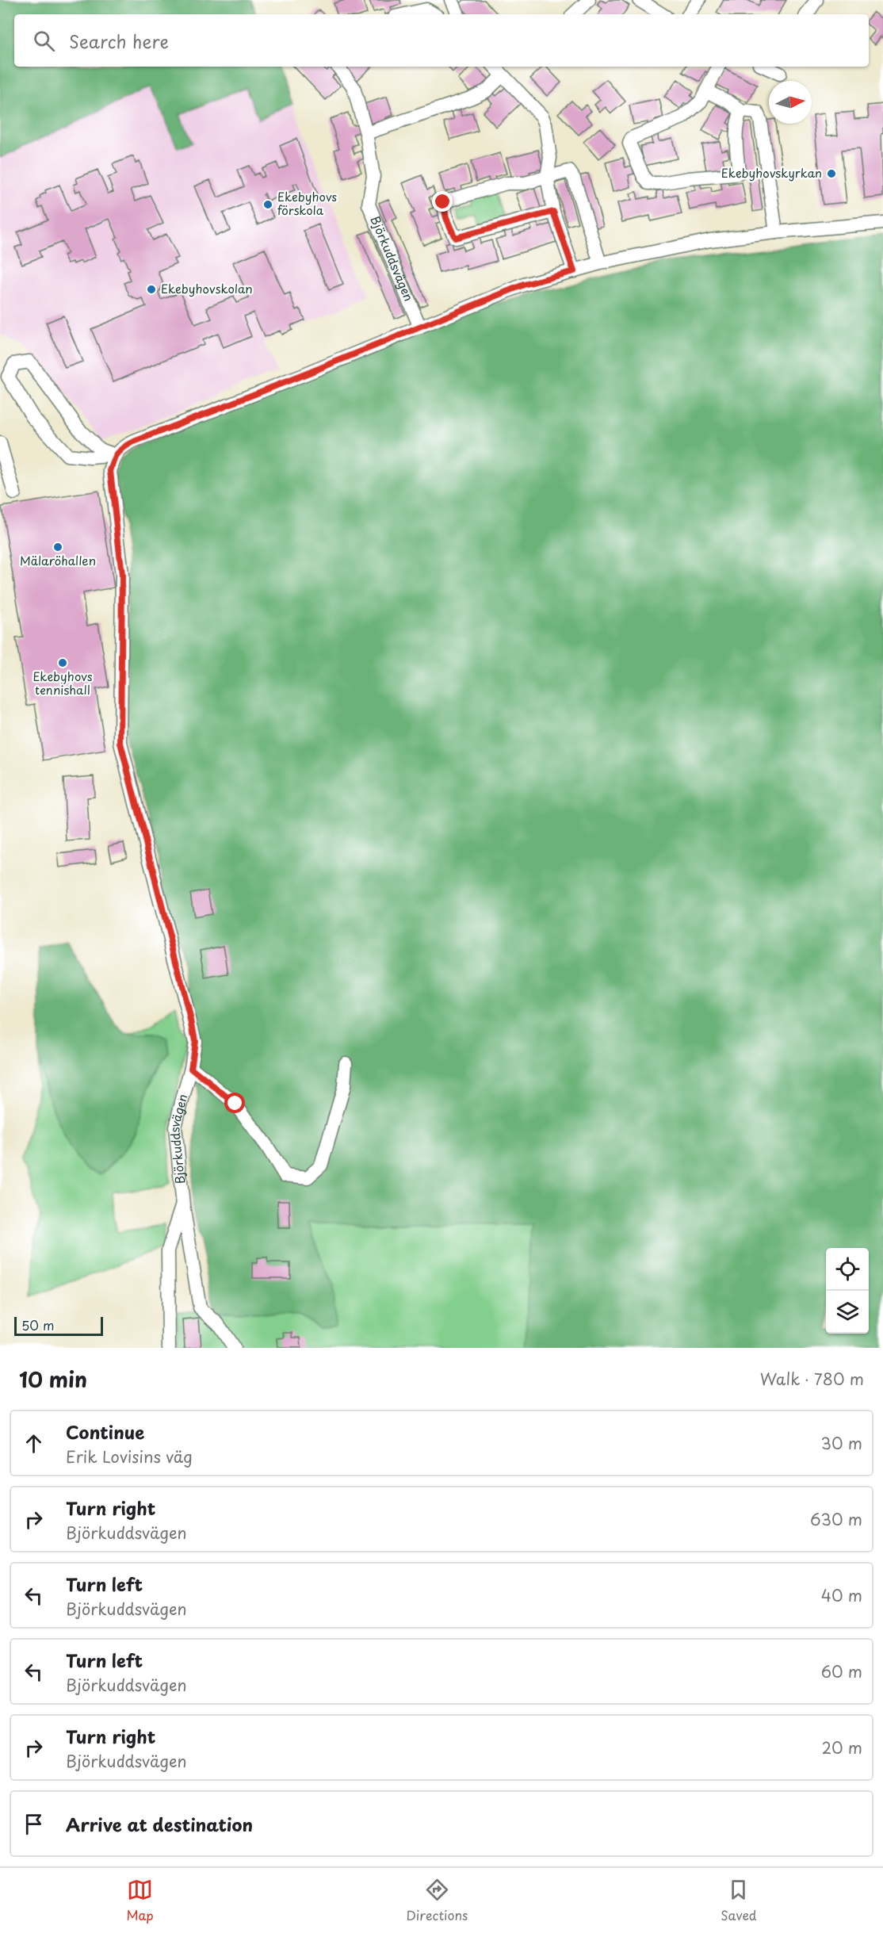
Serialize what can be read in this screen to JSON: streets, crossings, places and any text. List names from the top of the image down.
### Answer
{
  "streets": {
    "street": ["Björkuddsvägen"]
  },
  "places": [
    "Ekebyhovskyrkan",
    "Ekebyhovs förskola",
    "Ekebyhovskolan",
    "Mälaröhallen",
    "Ekebyhovs tennishall"
  ],
  "scale_bar": "50 m",
  "north": "right",
  "page": {
    "search": "Search here",
    "scale": "50 m",
    "heading": ["10 min", "Walk · 780 m"],
    "list": [
      ["Continue", "Erik Lovisins väg", "30 m"],
      ["Turn right", "Björkuddsvägen", "630 m"],
      ["Turn left", "Björkuddsvägen", "40 m"],
      ["Turn left", "Björkuddsvägen", "60 m"],
      ["Turn right", "Björkuddsvägen", "20 m"],
      "Arrive at destination"
    ],
    "nav": ["Map", "Directions", "Saved"]
  }
}
